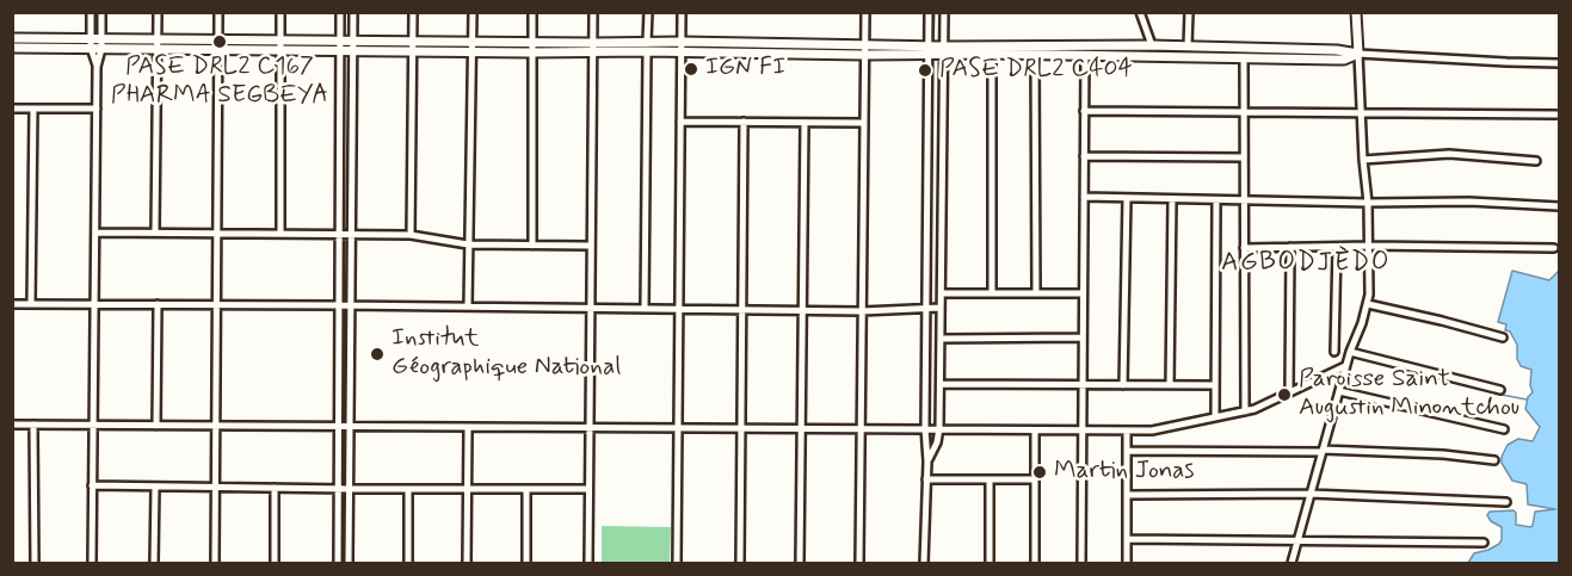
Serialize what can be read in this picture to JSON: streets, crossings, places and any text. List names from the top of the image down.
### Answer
{
  "districts": ["AGBODJÈDO"],
  "places": [
    "PASE DRL2 C167 PHARMA SEGBEYA",
    "IGN FI",
    "PASE DRL2 C404",
    "Institut Géographique National",
    "Paroisse Saint Augustin Minontchou",
    "Martin Jonas"
  ]
}
